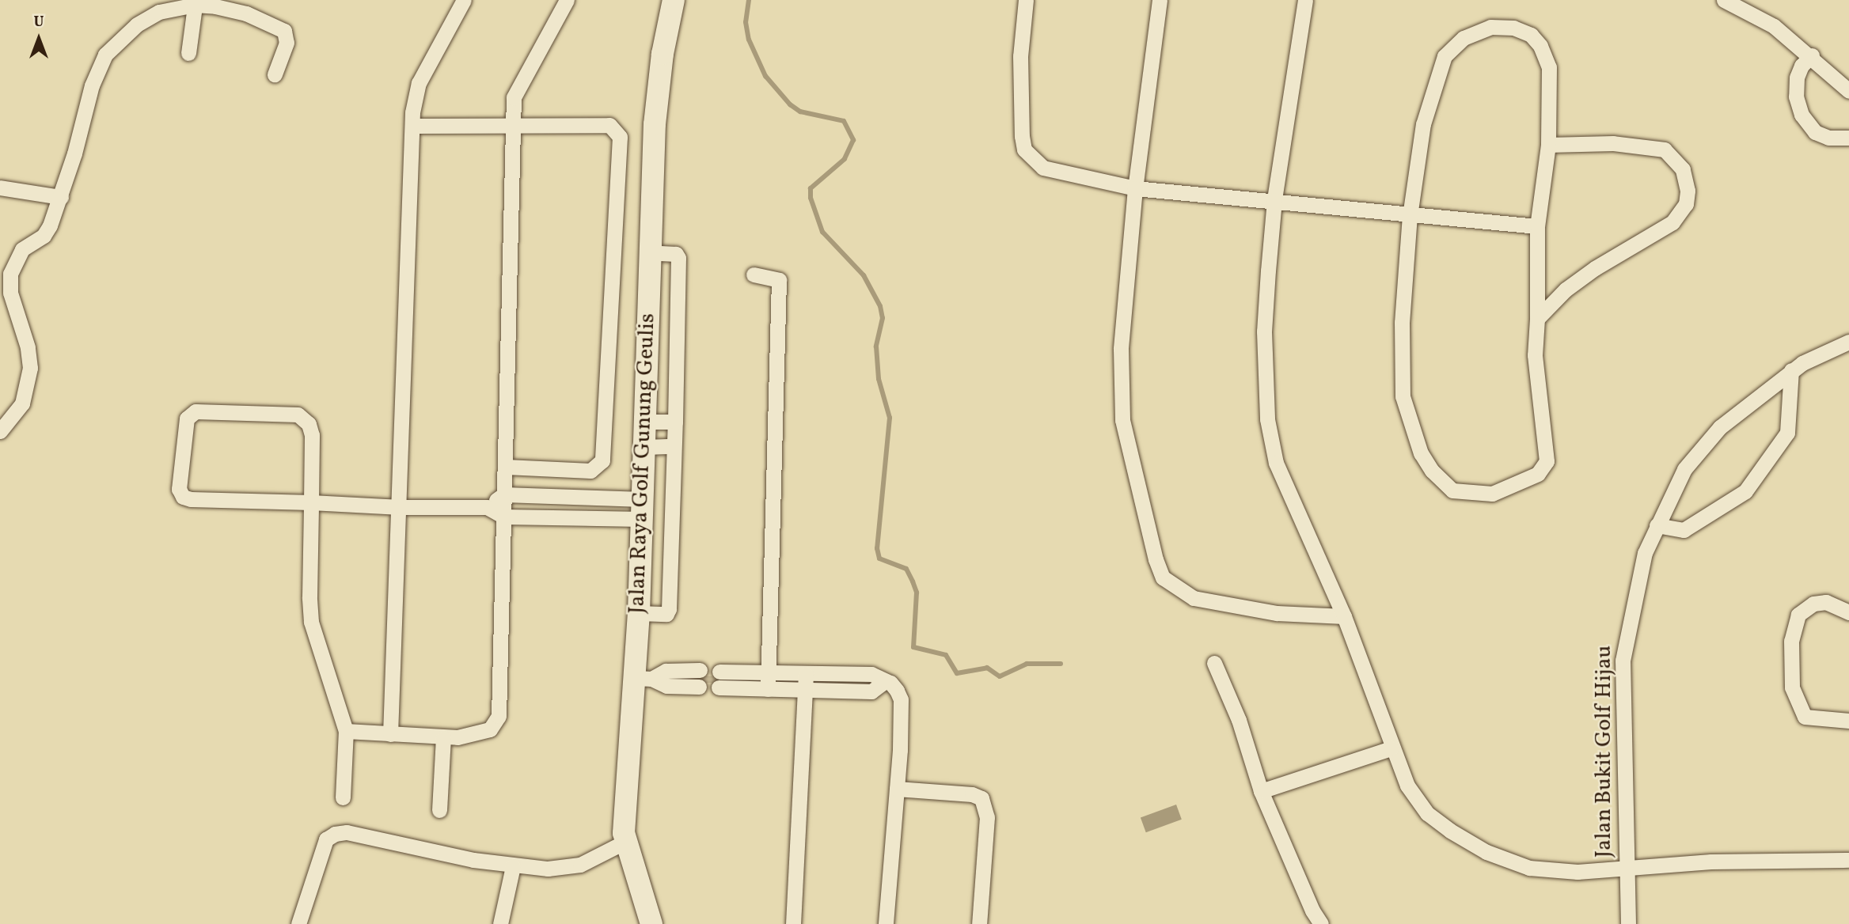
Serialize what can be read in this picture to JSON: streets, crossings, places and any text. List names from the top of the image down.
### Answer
{
  "streets": {
    "main road": ["Jalan Raya Golf Gunung Geulis"],
    "street": ["Jalan Bukit Golf Hijau"]
  },
  "north": "top"
}
